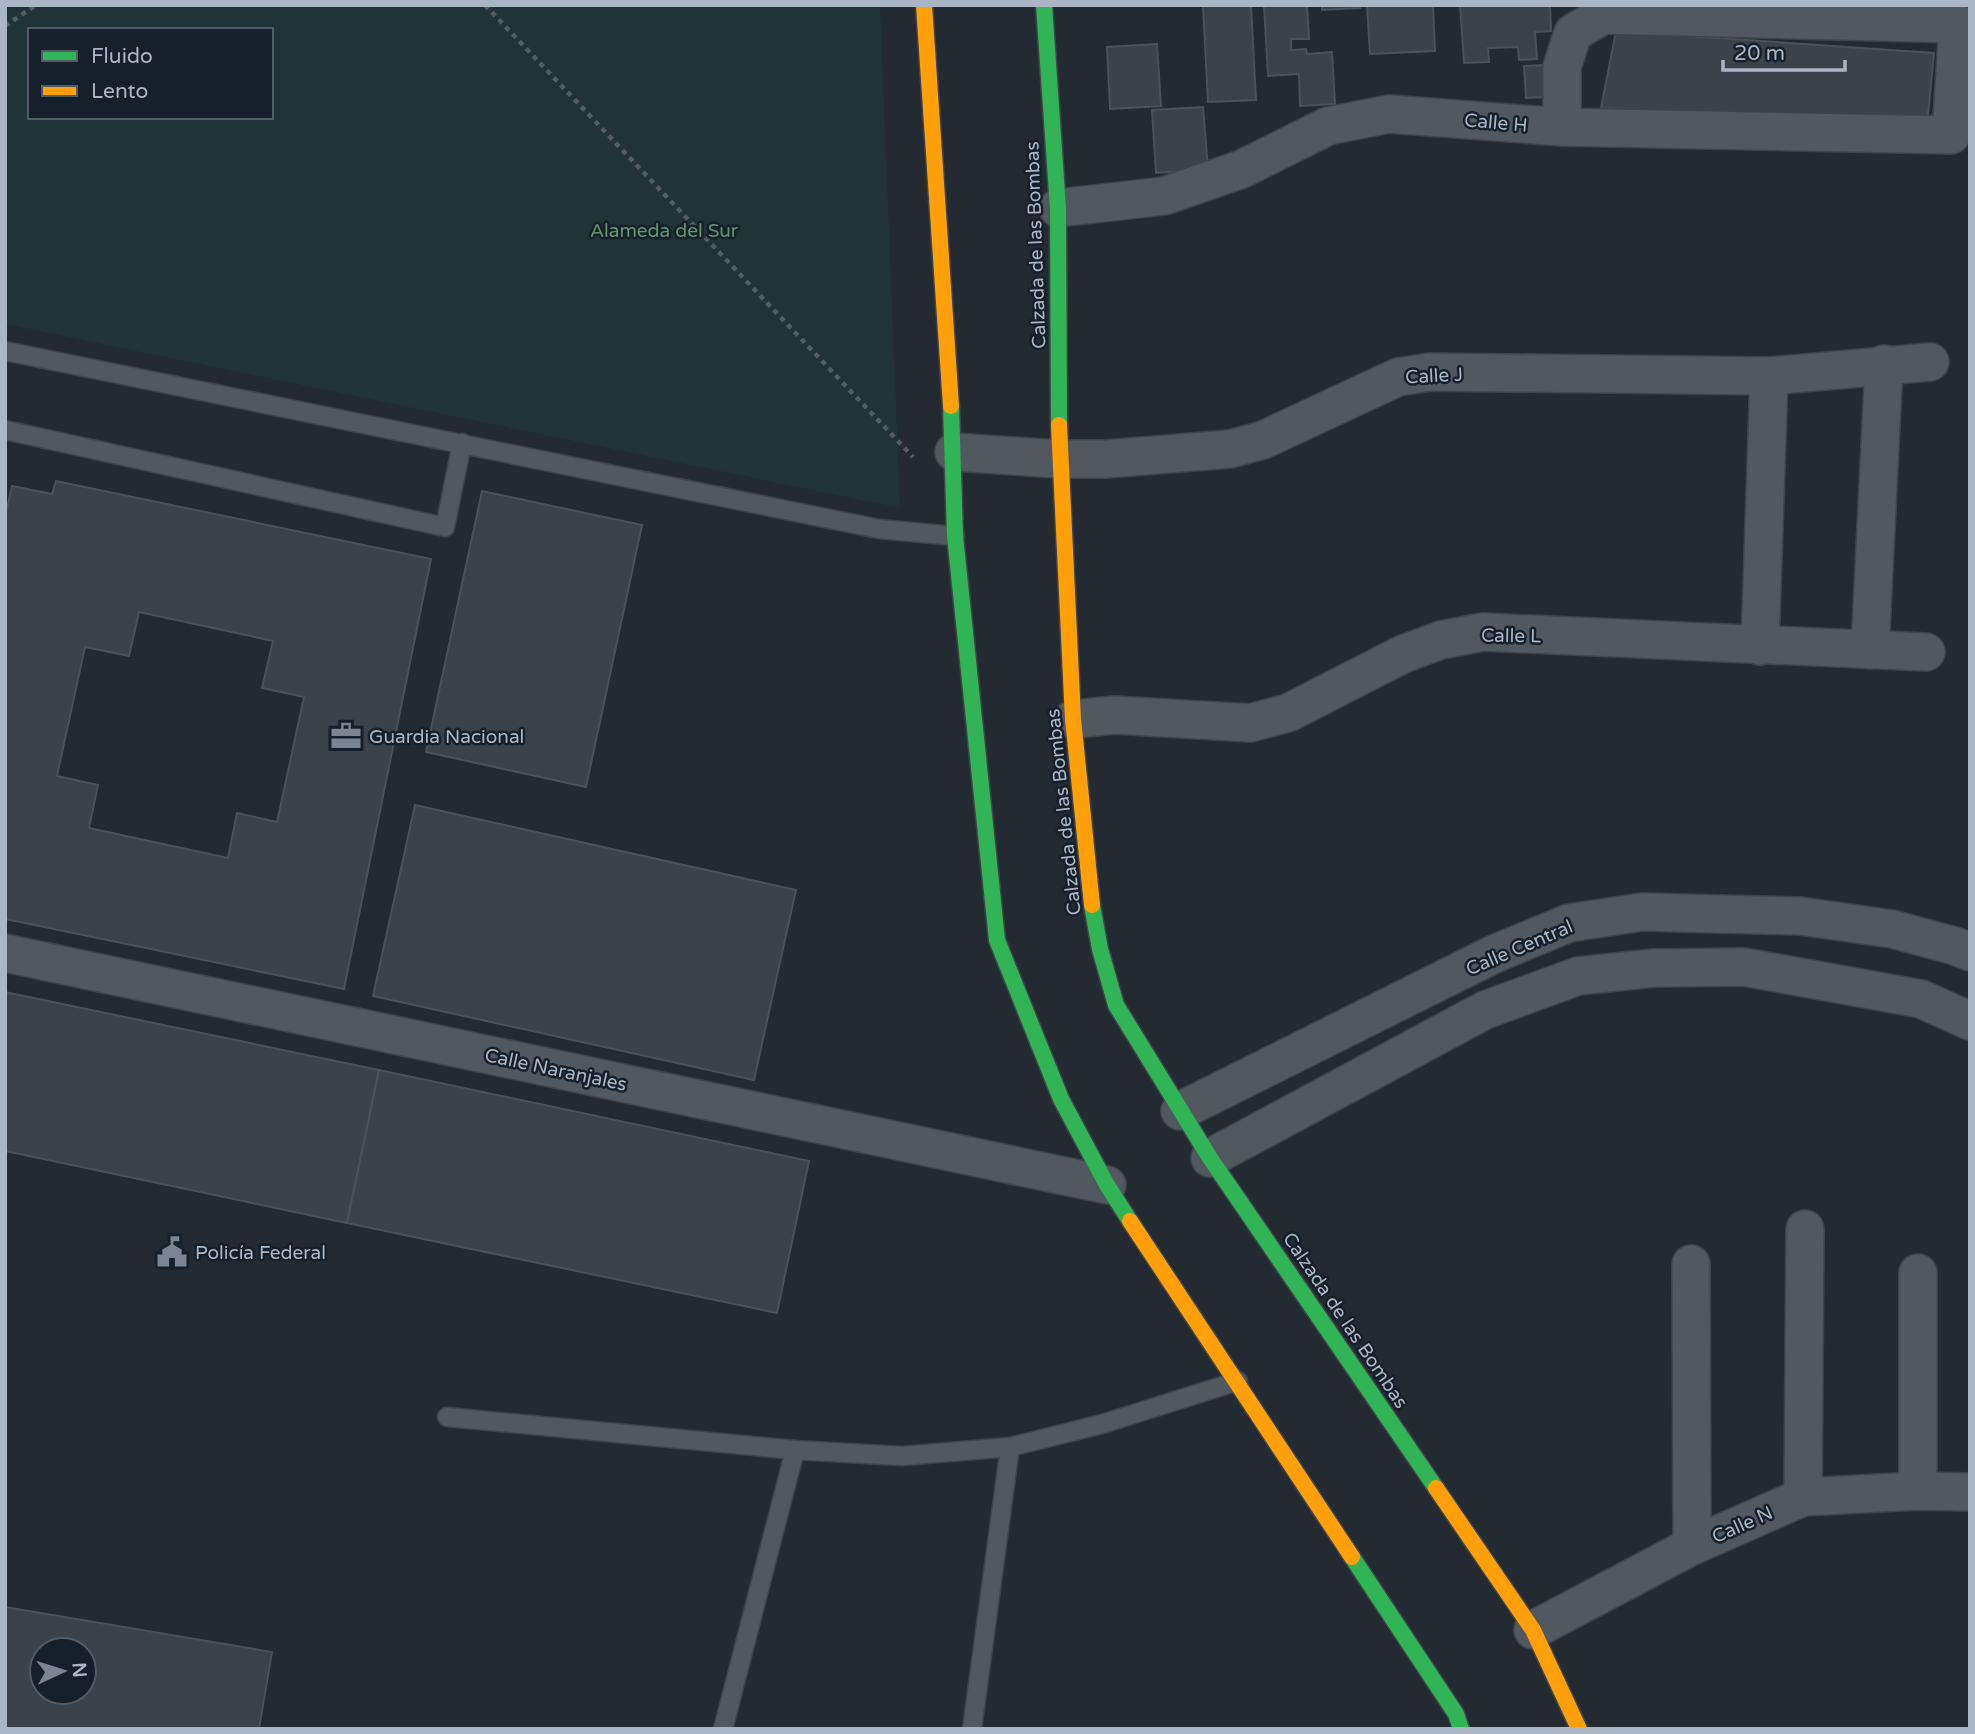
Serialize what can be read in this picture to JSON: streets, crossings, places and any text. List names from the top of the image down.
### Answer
{
  "streets": {
    "main road": ["Calzada de las Bombas"],
    "street": [
      "Calle H",
      "Calle J",
      "Calle L",
      "Calle Central",
      "Calle Naranjales",
      "Calle N"
    ]
  },
  "crossings": [
    ["Calle H", "Calzada de las Bombas"],
    ["Calzada de las Bombas", "Calle J"],
    ["Calzada de las Bombas", "Calle L"],
    ["Calzada de las Bombas", "Calle Central"],
    ["Calzada de las Bombas", "Calle N"]
  ],
  "parks": ["Alameda del Sur"],
  "places": {
    "office": ["Guardia Nacional"],
    "public building": ["Policía Federal"]
  },
  "legend": ["Fluido", "Lento"],
  "scale_bar": "20 m",
  "north": "right"
}
